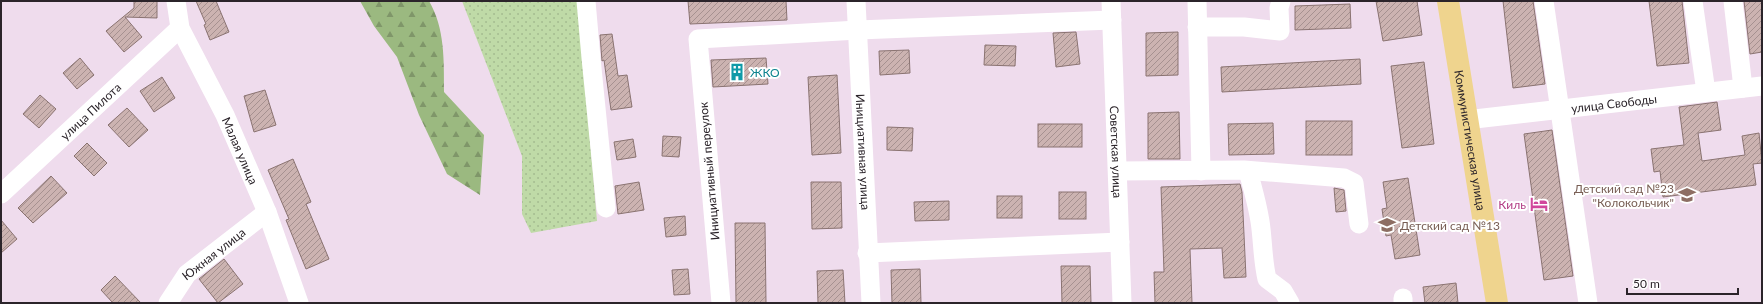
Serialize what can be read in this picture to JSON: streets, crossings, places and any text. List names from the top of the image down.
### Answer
{
  "streets": {
    "main road": ["Коммунистическая улица"],
    "street": [
      "улица Свободы",
      "улица Пилота",
      "Малая улица",
      "Инициативная улица",
      "Советская улица",
      "Инициативный переулок",
      "Южная улица"
    ]
  },
  "crossings": [
    ["улица Свободы", "Коммунистическая улица"],
    ["улица Пилота", "Малая улица"],
    ["Малая улица", "Южная улица"],
    ["Инициативная улица", "Инициативный переулок"]
  ],
  "places": {
    "building": ["ЖКО"],
    "school or university": ["Детский сад №23 \"Колокольчик\"", "Детский сад №13"],
    "hotel": ["Киль"]
  },
  "scale_bar": "50 m"
}
